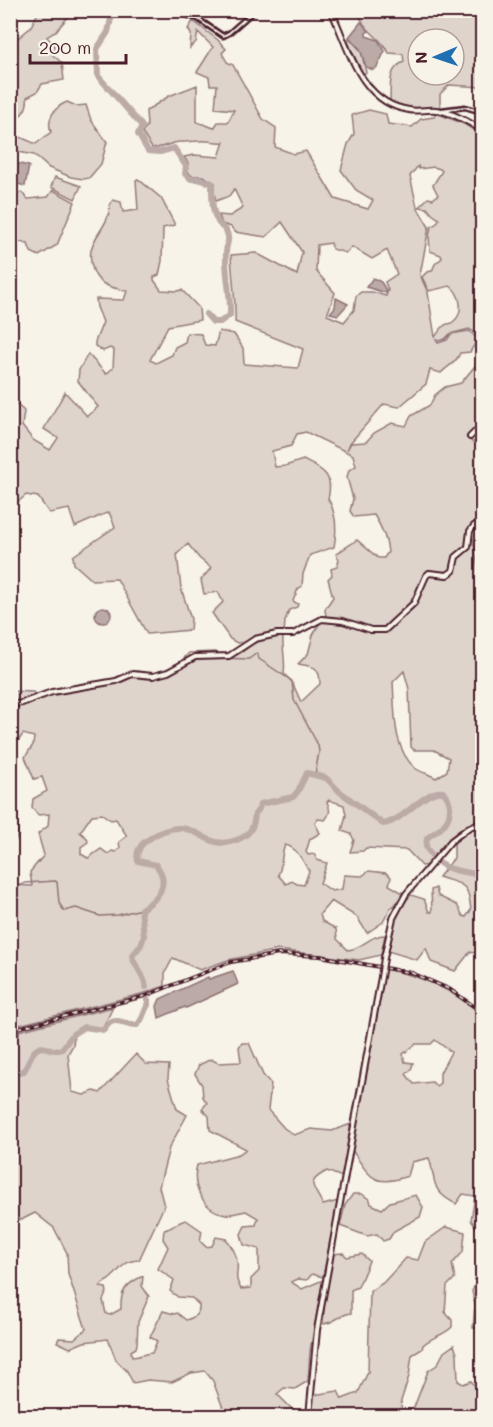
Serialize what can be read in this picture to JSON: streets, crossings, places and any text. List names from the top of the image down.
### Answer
{
  "scale_bar": "200 m",
  "north": "left"
}
